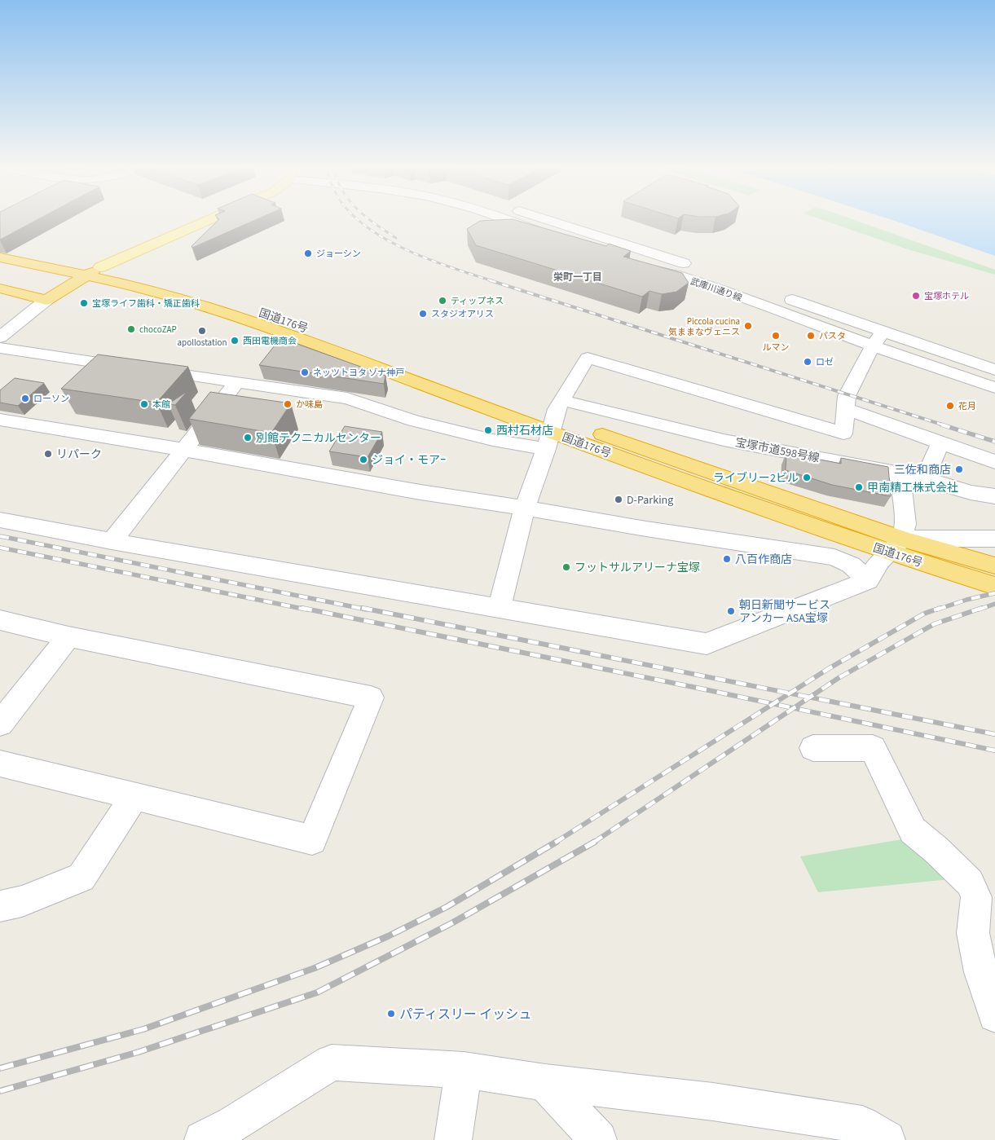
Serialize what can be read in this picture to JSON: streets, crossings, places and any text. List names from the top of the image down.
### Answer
{
  "streets": {
    "highway": ["国道176号"],
    "street": ["武庫川通り線", "宝塚市道598号線"]
  },
  "districts": ["栄町一丁目"],
  "places": [
    "ジョーシン",
    "宝塚ホテル",
    "ティップネス",
    "宝塚ライフ歯科・矯正歯科",
    "スタジオアリス",
    "Piccola cucina 気ままなヴェニス",
    "chocoZAP",
    "apollostation",
    "ルマン",
    "パスタ",
    "西田電機商会",
    "ロゼ",
    "ネッツトヨタ ゾナ神戸",
    "ローソン",
    "本館",
    "か味島",
    "花月",
    "西村石材店",
    "別館テクニカルセンター",
    "リパーク",
    "ジョイ・モアｰ",
    "三佐和商店",
    "ライブリー2ビル",
    "甲南精工株式会社",
    "D-Parking",
    "八百作商店",
    "フットサルアリーナ宝塚",
    "朝日新聞サービス アンカー ASA宝塚",
    "パティスリー イッシュ"
  ]
}
